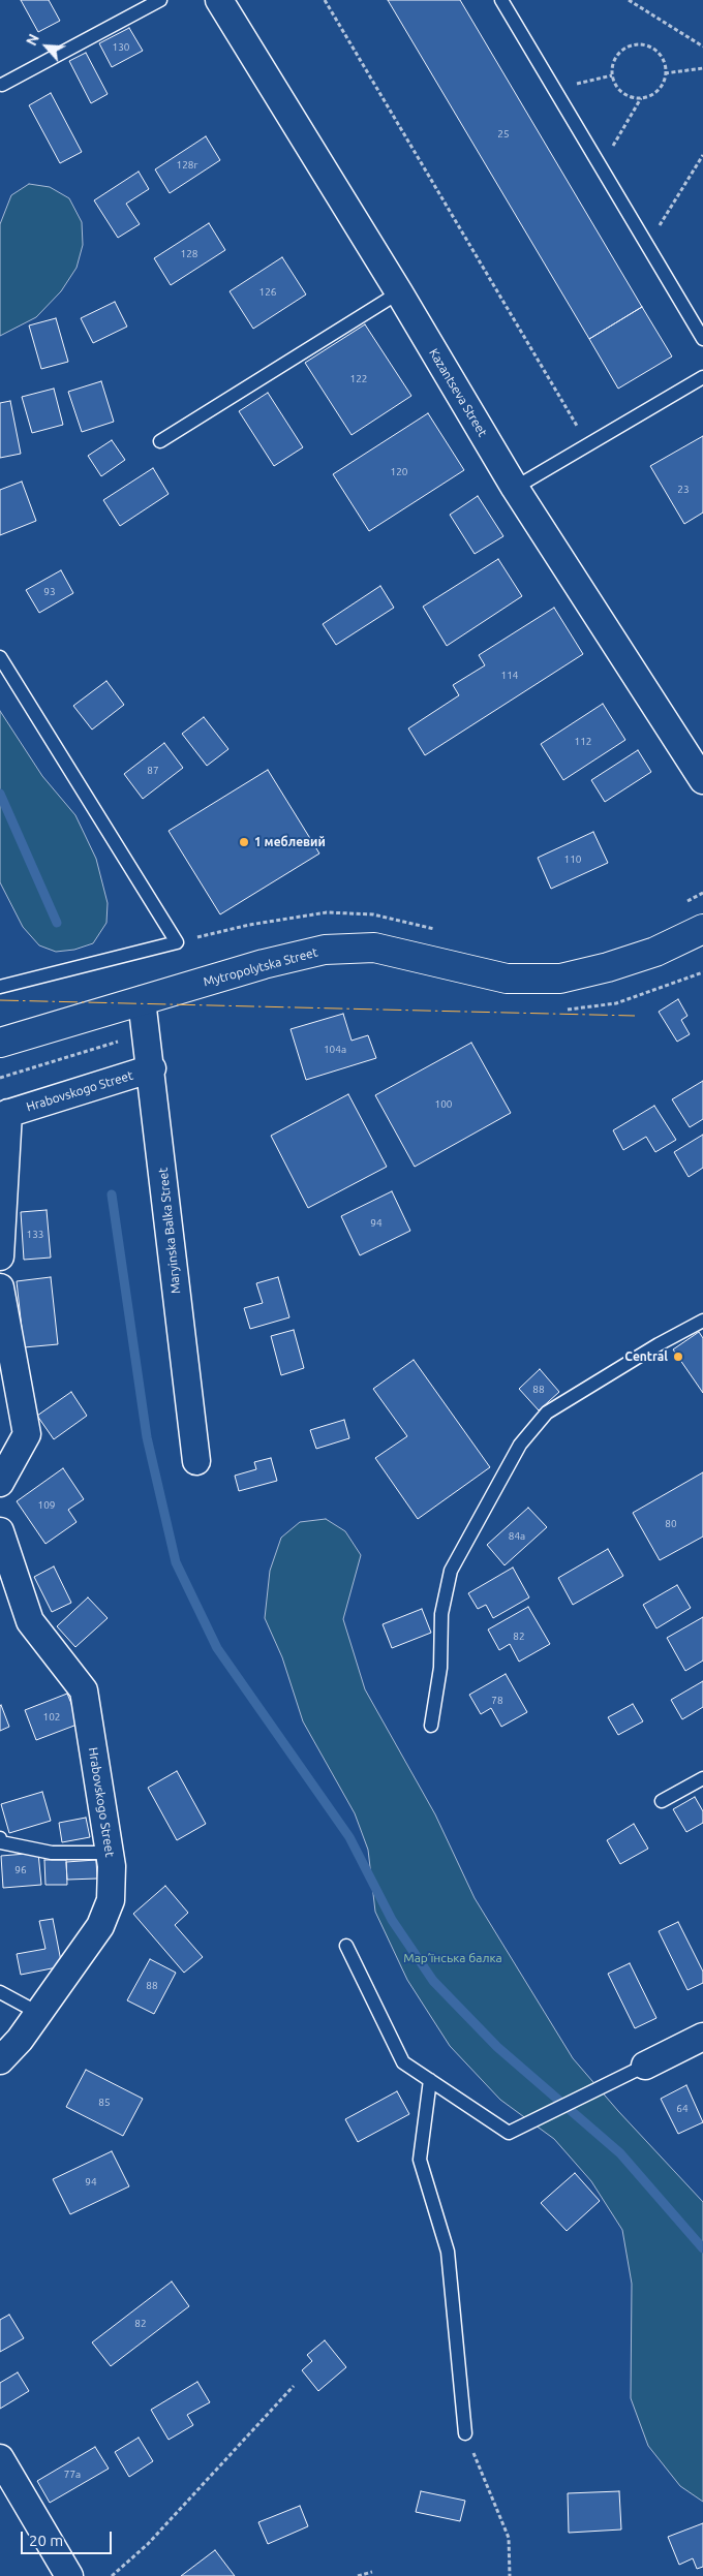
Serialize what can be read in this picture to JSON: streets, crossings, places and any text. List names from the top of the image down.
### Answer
{
  "streets": {
    "main road": ["Mytropolytska Street"],
    "street": ["Kazantseva Street", "Hrabovskogo Street", "Maryinska Balka Street"]
  },
  "crossings": [
    ["Mytropolytska Street", "Maryinska Balka Street"],
    ["Hrabovskogo Street", "Maryinska Balka Street"]
  ],
  "parks": ["Мар’їнська балка"],
  "places": ["1 меблевий", "Central"],
  "house_numbers": [
    "130",
    "25",
    "128г",
    "128",
    "126",
    "122",
    "120",
    "23",
    "93",
    "114",
    "112",
    "87",
    "110",
    "104а",
    "100",
    "94",
    "133",
    "88",
    "109",
    "80",
    "84а",
    "82",
    "78",
    "102",
    "96",
    "88",
    "85",
    "64",
    "94",
    "82",
    "77а"
  ],
  "scale_bar": "20 m",
  "north": "top left"
}
